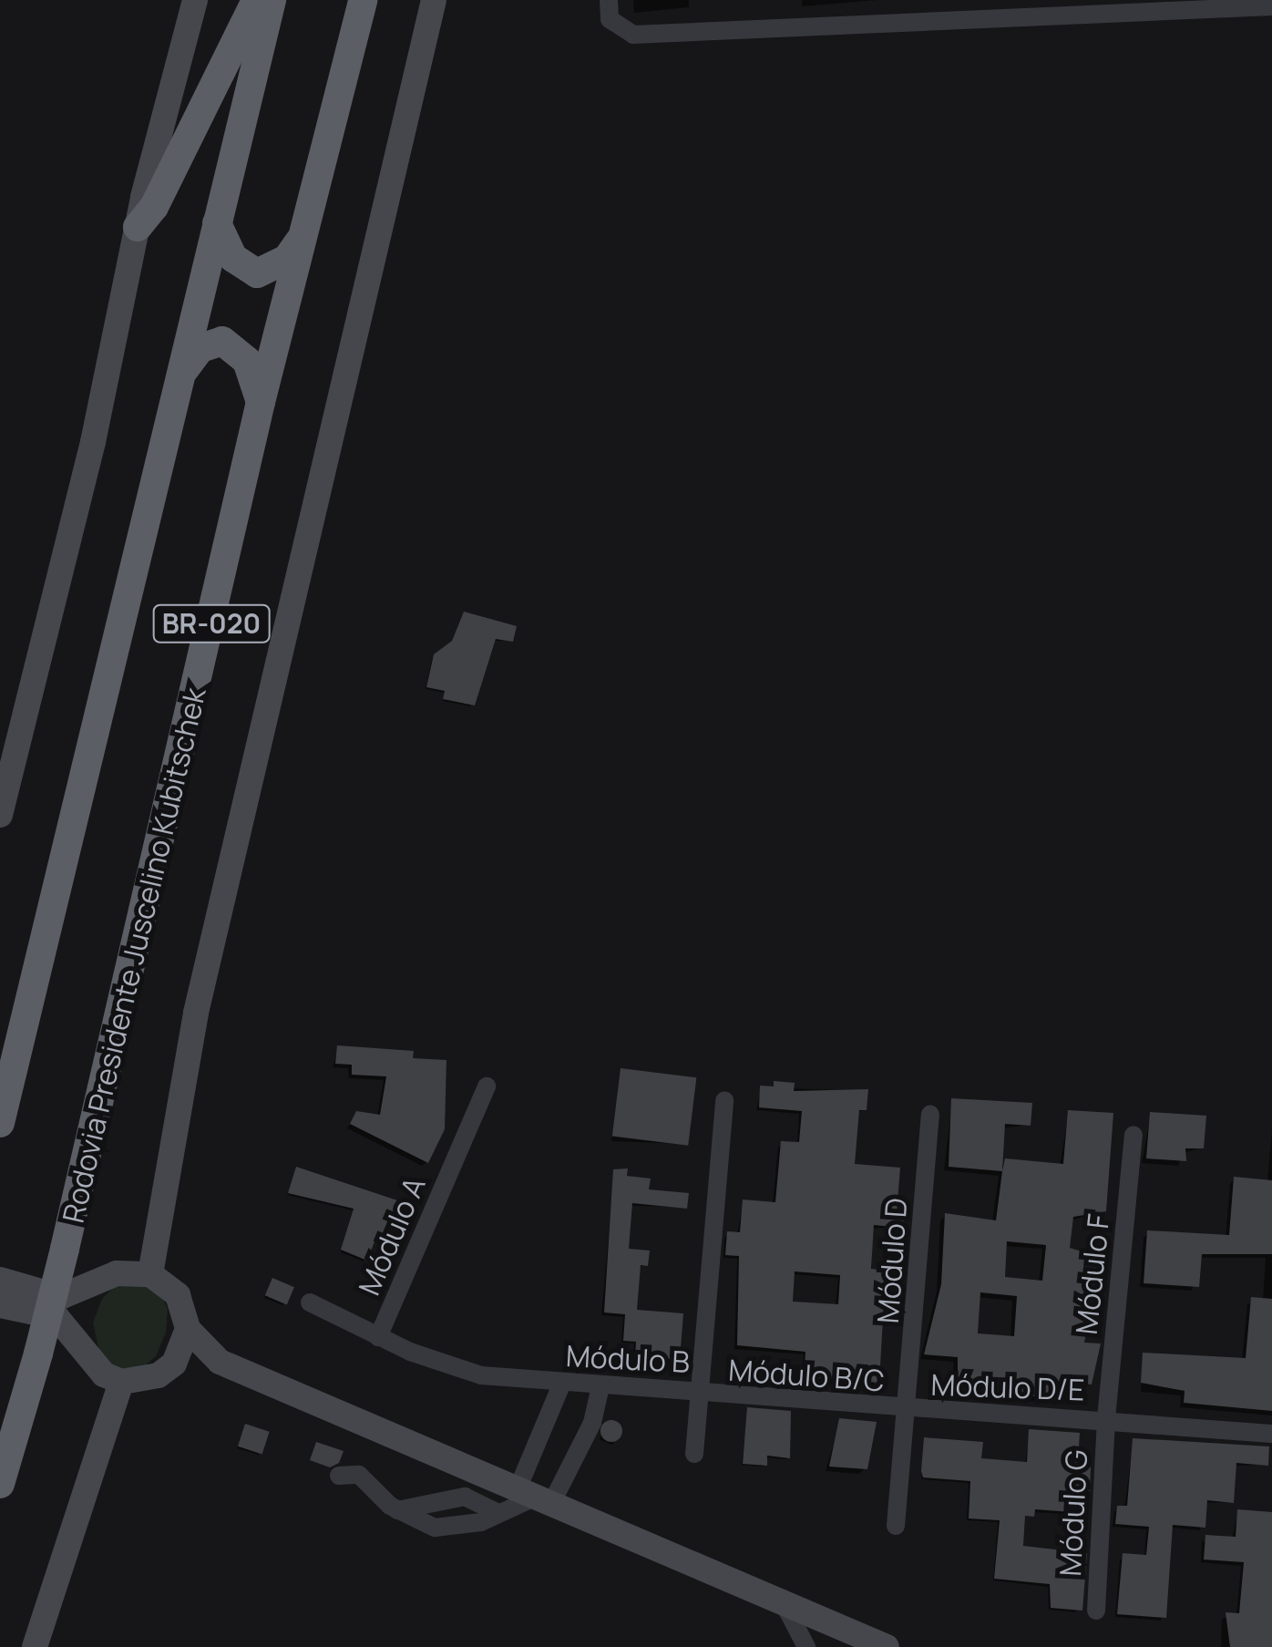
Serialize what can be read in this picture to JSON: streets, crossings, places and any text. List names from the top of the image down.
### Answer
{
  "streets": {
    "highway": ["BR-020", "Rodovia Presidente Juscelino Kubitschek"],
    "street": [
      "Módulo A",
      "Módulo D",
      "Módulo F",
      "Módulo B",
      "Módulo B/C",
      "Módulo D/E",
      "Módulo G"
    ]
  },
  "crossings": [
    ["Módulo A", "Módulo B"],
    ["Módulo D", "Módulo B/C"],
    ["Módulo D", "Módulo D/E"],
    ["Módulo F", "Módulo D/E"],
    ["Módulo F", "Módulo G"],
    ["Módulo B", "Módulo B/C"],
    ["Módulo B/C", "Módulo D/E"],
    ["Módulo D/E", "Módulo G"]
  ]
}
